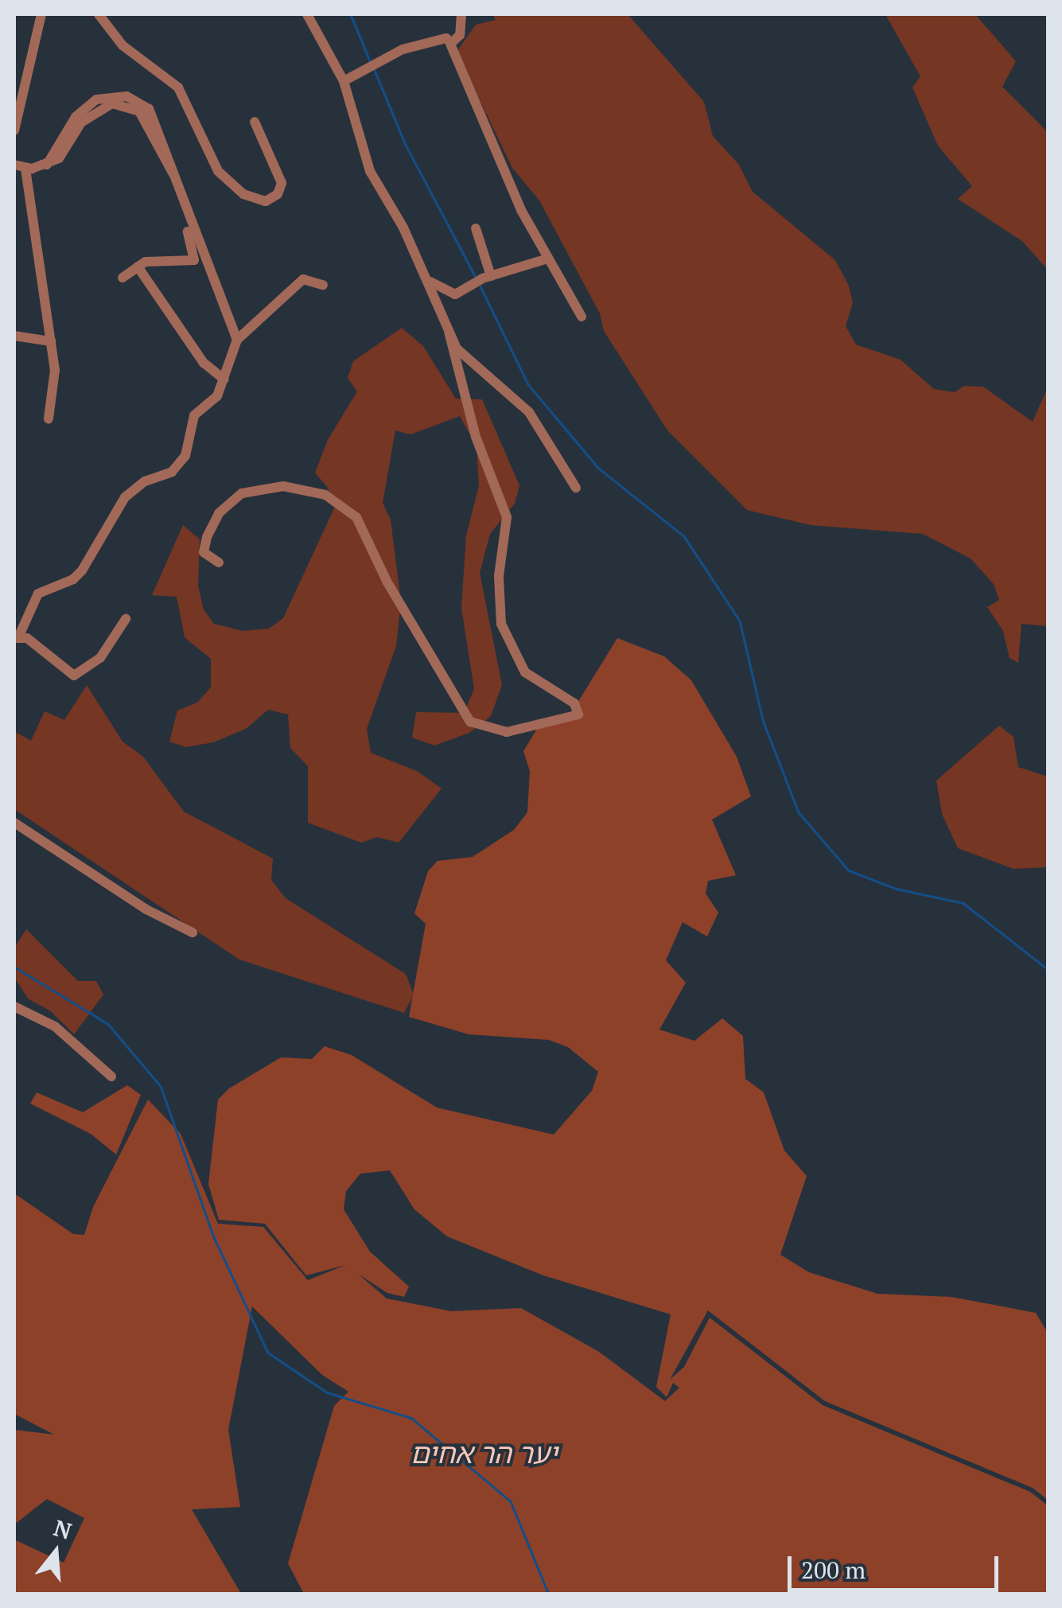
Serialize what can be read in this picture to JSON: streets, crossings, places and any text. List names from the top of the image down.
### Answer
{
  "parks": ["יער הר אחים"],
  "scale_bar": "200 m",
  "north": "top"
}
